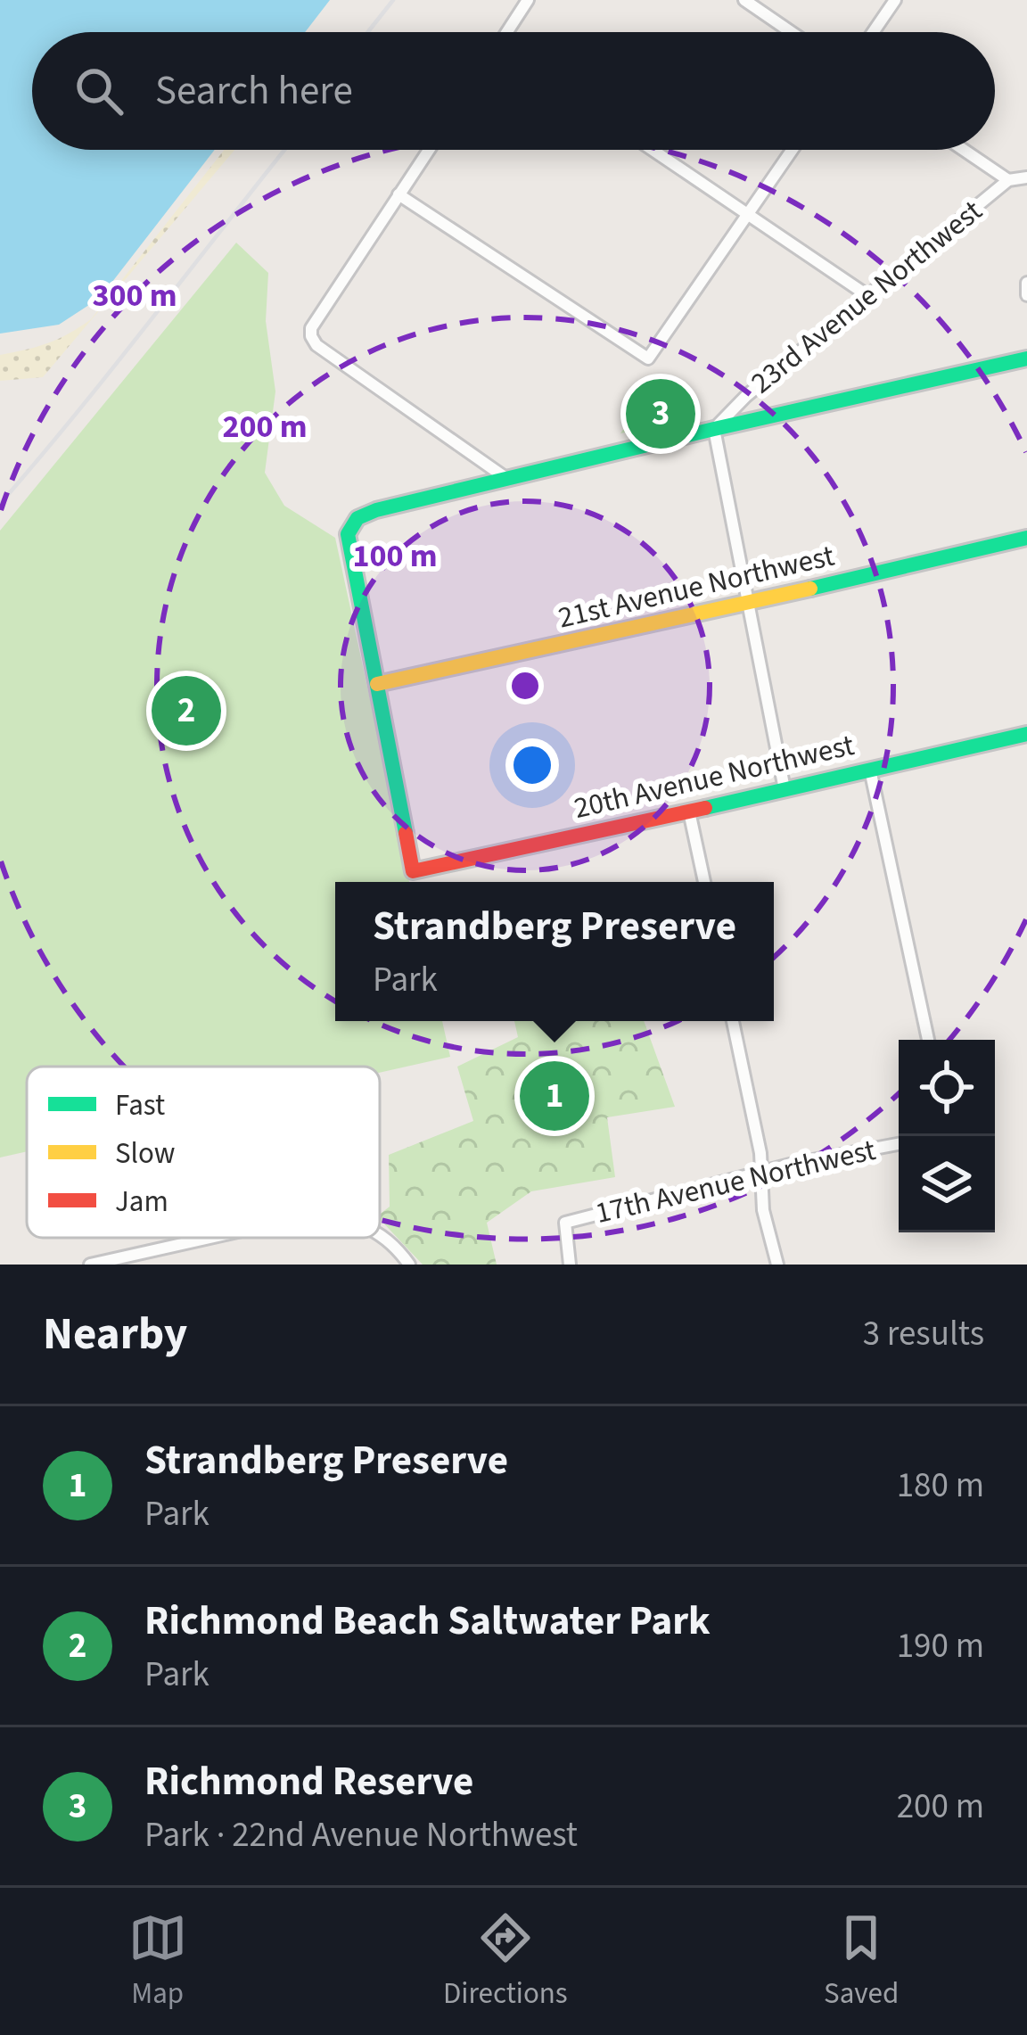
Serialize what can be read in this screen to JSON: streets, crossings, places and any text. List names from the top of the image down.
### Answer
{
  "streets": {
    "street": [
      "23rd Avenue Northwest",
      "21st Avenue Northwest",
      "20th Avenue Northwest",
      "17th Avenue Northwest"
    ]
  },
  "crossings": [
    ["21st Avenue Northwest", "20th Avenue Northwest"]
  ],
  "legend": ["Fast", "Slow", "Jam"],
  "page": {
    "search": "Search here",
    "pins": ["3", "2", "1"],
    "popup": ["Strandberg Preserve", "Park"],
    "heading": ["Nearby", "3 results"],
    "list": [
      {
        "mark": "1",
        "name": "Strandberg Preserve",
        "note": "Park",
        "value": "180 m"
      },
      {
        "mark": "2",
        "name": "Richmond Beach Saltwater Park",
        "note": "Park",
        "value": "190 m"
      },
      {
        "mark": "3",
        "name": "Richmond Reserve",
        "note": "Park · 22nd Avenue Northwest",
        "value": "200 m"
      }
    ],
    "nav": ["Map", "Directions", "Saved"]
  },
  "rings": ["300 m", "200 m", "100 m"]
}
